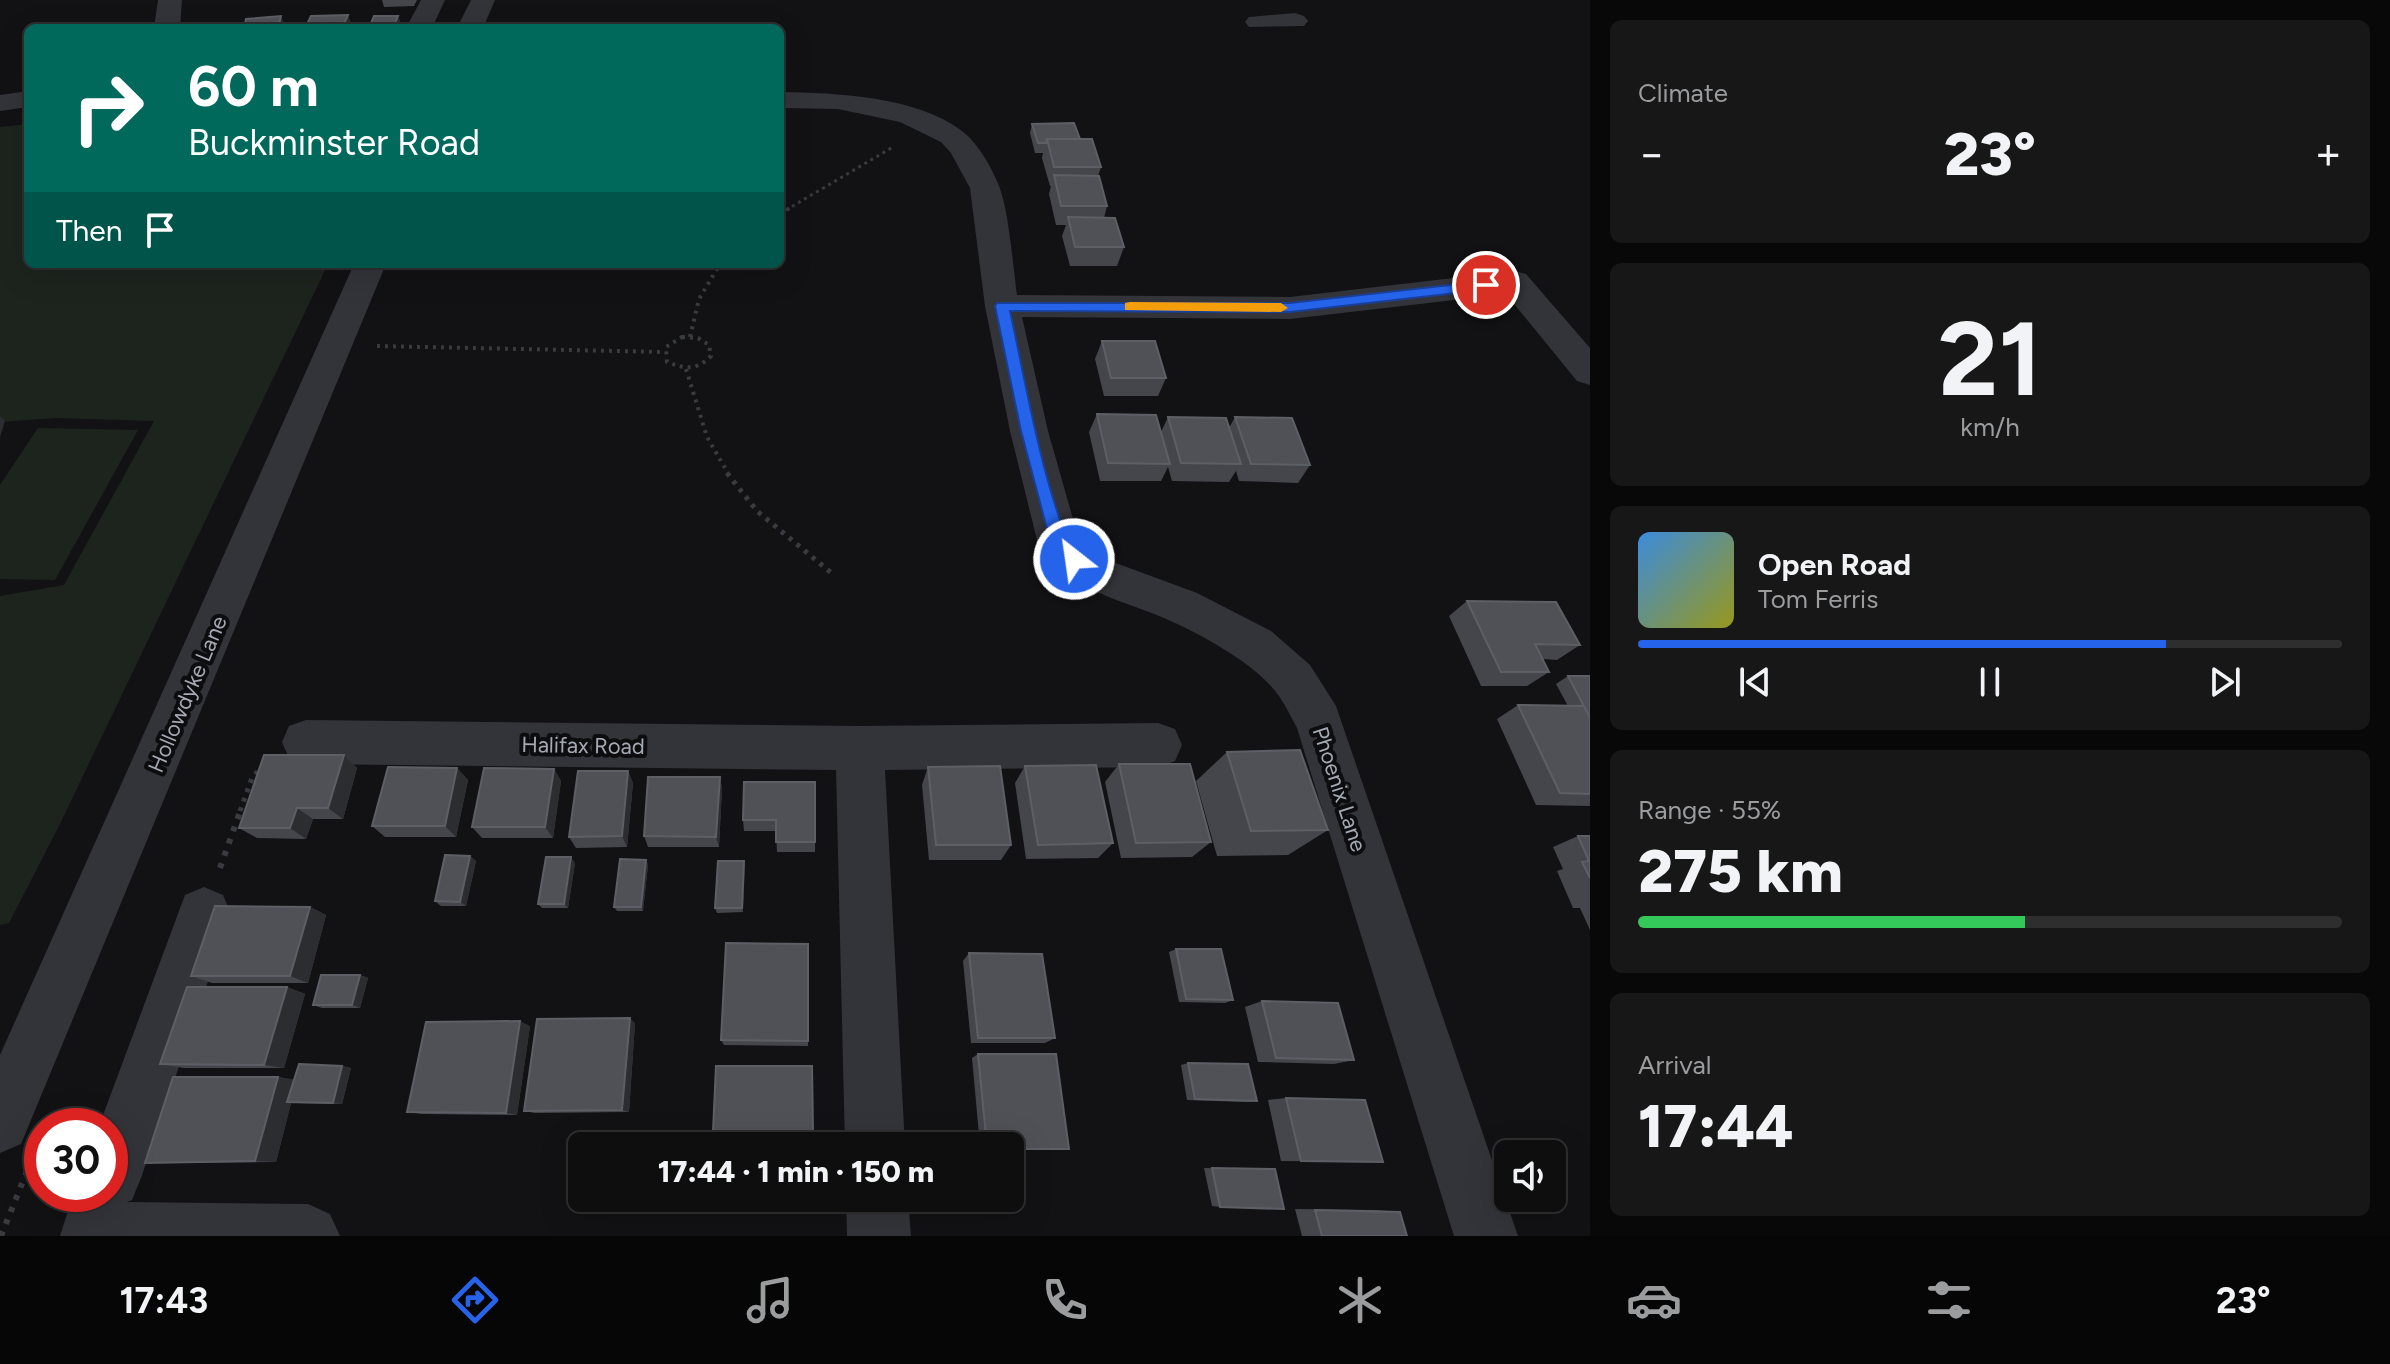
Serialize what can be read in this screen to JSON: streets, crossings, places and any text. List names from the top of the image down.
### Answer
{
  "streets": {
    "street": ["Hollowdyke Lane", "Halifax Road", "Phoenix Lane"]
  },
  "page": {
    "tile": [
      "Climate",
      ["21", "km/h"],
      ["Range · 55%", "275 km"],
      ["Arrival", "17:44"]
    ],
    "turn": ["60 m", "Buckminster Road"],
    "heat": ["−", "23°", "+"],
    "then": "Then",
    "song": ["Open Road", "Tom Ferris"],
    "limit": "30",
    "trip": "17:44 · 1 min · 150 m",
    "tabs": ["17:43", "23°"]
  }
}
